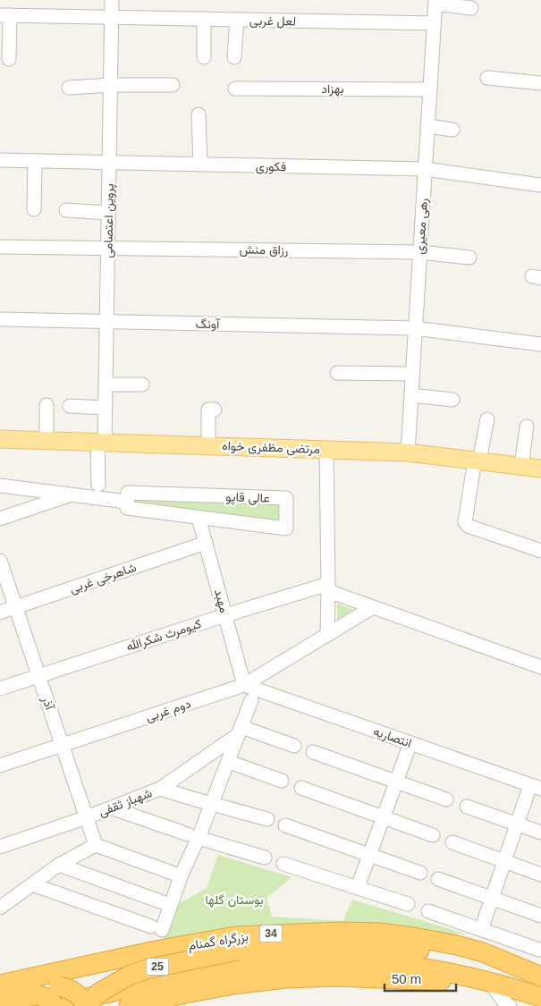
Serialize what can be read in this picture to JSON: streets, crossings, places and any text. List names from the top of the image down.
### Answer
{
  "streets": {
    "highway": ["34", "بزرگراه گمنام", "25"],
    "main road": ["مرتضی مظفری خواه"],
    "street": [
      "لعل غربی",
      "بهزاد",
      "فکوری",
      "پروین اعتصامی",
      "رهی معیری",
      "رزاق منش",
      "آونگ",
      "عالی قاپو",
      "شاهرخی غربی",
      "مهبد",
      "کیومرث شکرالله",
      "آذر",
      "دوم غربی",
      "انتصاریه",
      "شهباز ثقفی"
    ]
  },
  "crossings": [
    ["لعل غربی", "پروین اعتصامی"],
    ["لعل غربی", "رهی معیری"],
    ["بهزاد", "رهی معیری"],
    ["فکوری", "پروین اعتصامی"],
    ["فکوری", "رهی معیری"],
    ["پروین اعتصامی", "رزاق منش"],
    ["پروین اعتصامی", "آونگ"],
    ["پروین اعتصامی", "مرتضی مظفری خواه"],
    ["رهی معیری", "رزاق منش"],
    ["رهی معیری", "آونگ"],
    ["رهی معیری", "مرتضی مظفری خواه"],
    ["عالی قاپو", "مهبد"],
    ["شاهرخی غربی", "مهبد"],
    ["شاهرخی غربی", "آذر"],
    ["مهبد", "کیومرث شکرالله"],
    ["مهبد", "دوم غربی"],
    ["مهبد", "انتصاریه"],
    ["کیومرث شکرالله", "آذر"],
    ["آذر", "دوم غربی"],
    ["آذر", "شهباز ثقفی"],
    ["دوم غربی", "انتصاریه"],
    ["بزرگراه گمنام", "25"]
  ],
  "parks": ["بوستان گلها"],
  "scale_bar": "50 m"
}
